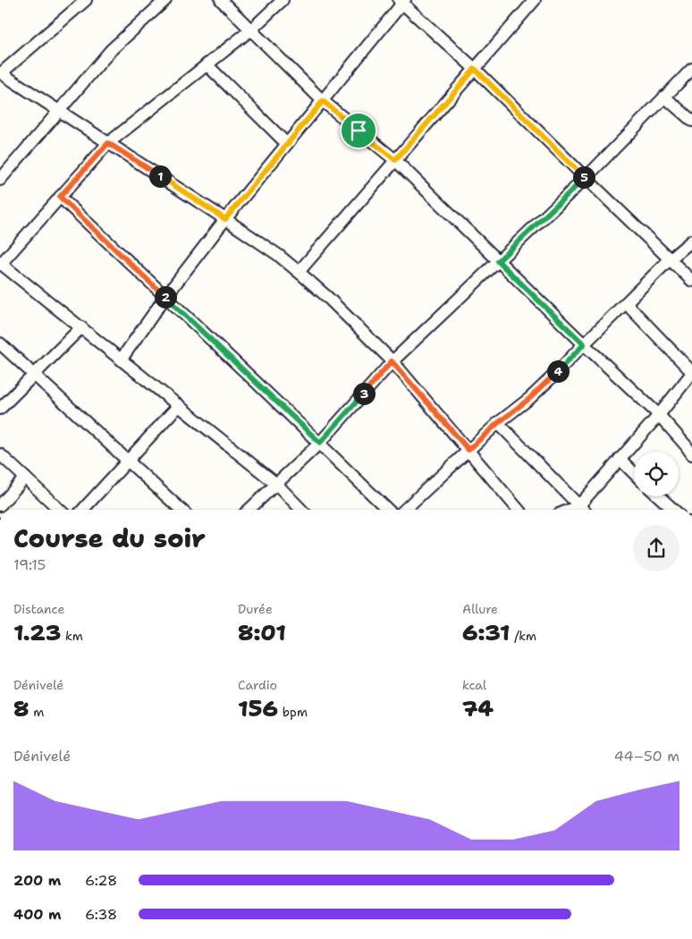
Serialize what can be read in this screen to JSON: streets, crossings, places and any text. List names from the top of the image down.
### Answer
{
  "page": {
    "pins": [
      "1",
      "5",
      "2",
      "4",
      "3"
    ],
    "heading": ["Course du soir", "19:15"],
    "stats": [
      ["Distance", "1.23 km"],
      ["Durée", "8:01"],
      ["Allure", "6:31 /km"],
      ["Dénivelé", "8 m"],
      ["Cardio", "156 bpm"],
      ["kcal", "74"]
    ],
    "chart": ["Dénivelé", "44–50 m"],
    "list": [
      {
        "name": "200 m",
        "note": "6:28"
      },
      {
        "name": "400 m",
        "note": "6:38"
      }
    ]
  }
}
